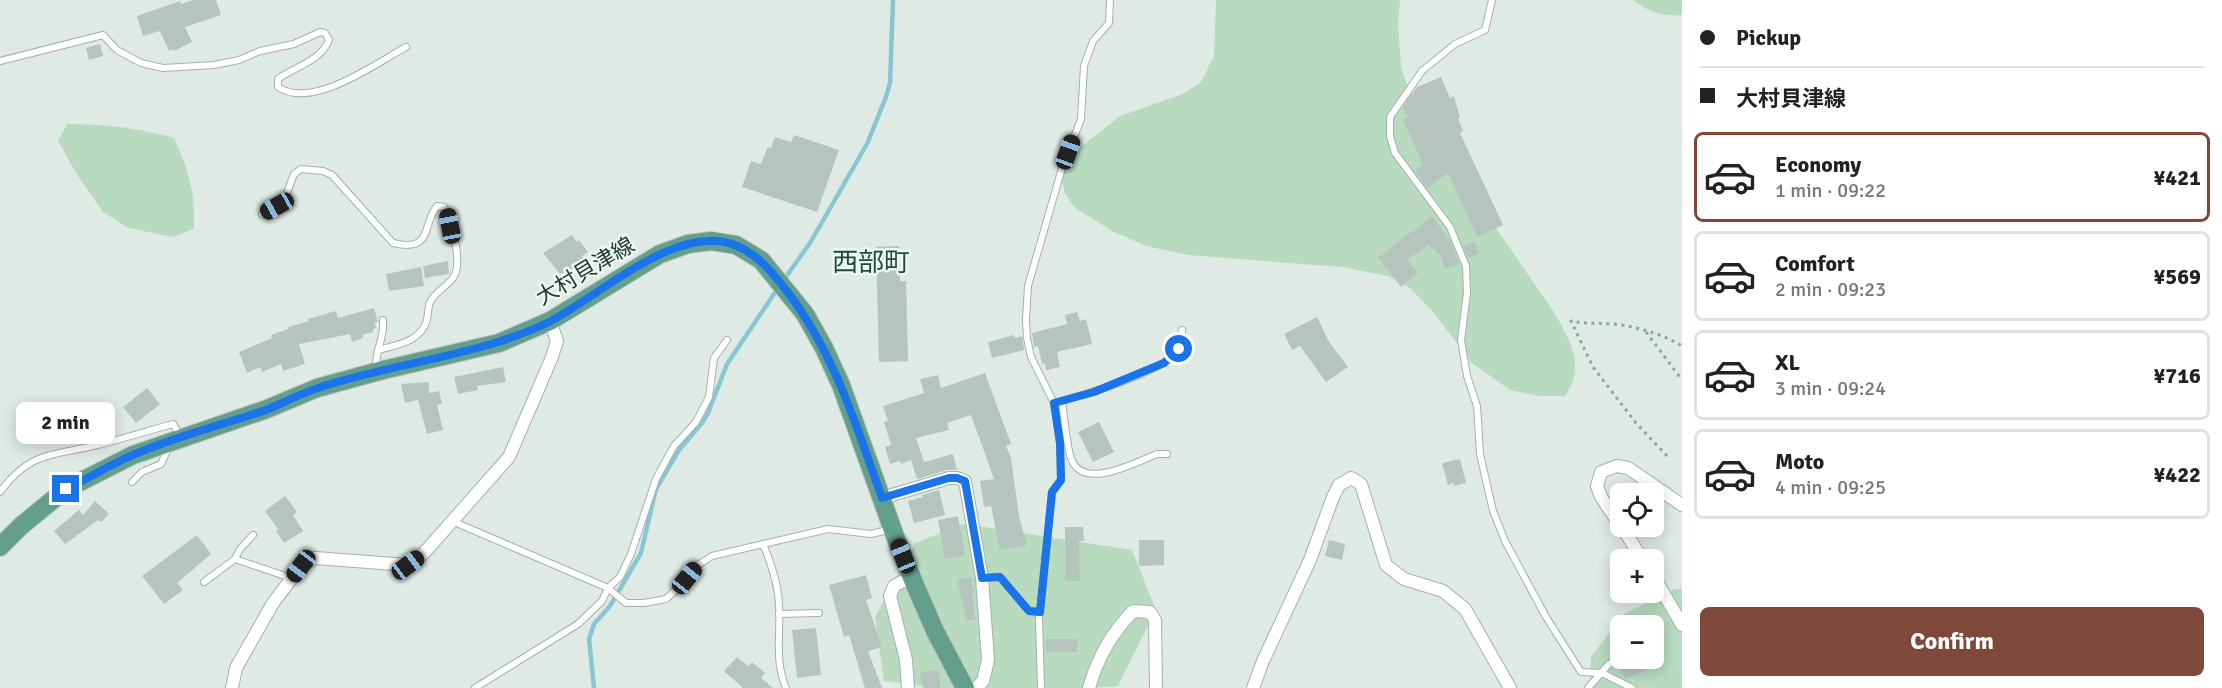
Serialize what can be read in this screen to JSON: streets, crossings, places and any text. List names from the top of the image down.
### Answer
{
  "streets": {
    "main road": ["大村貝津線"]
  },
  "districts": ["西部町"],
  "page": {
    "banner": ["Pickup", "大村貝津線"],
    "list": [
      {
        "name": "Economy",
        "note": "1 min · 09:22",
        "value": "¥421"
      },
      {
        "name": "Comfort",
        "note": "2 min · 09:23",
        "value": "¥569"
      },
      {
        "name": "XL",
        "note": "3 min · 09:24",
        "value": "¥716"
      },
      {
        "name": "Moto",
        "note": "4 min · 09:25",
        "value": "¥422"
      }
    ],
    "bubble": "2 min",
    "map_buttons": ["+", "−"],
    "buttons": "Confirm"
  }
}
